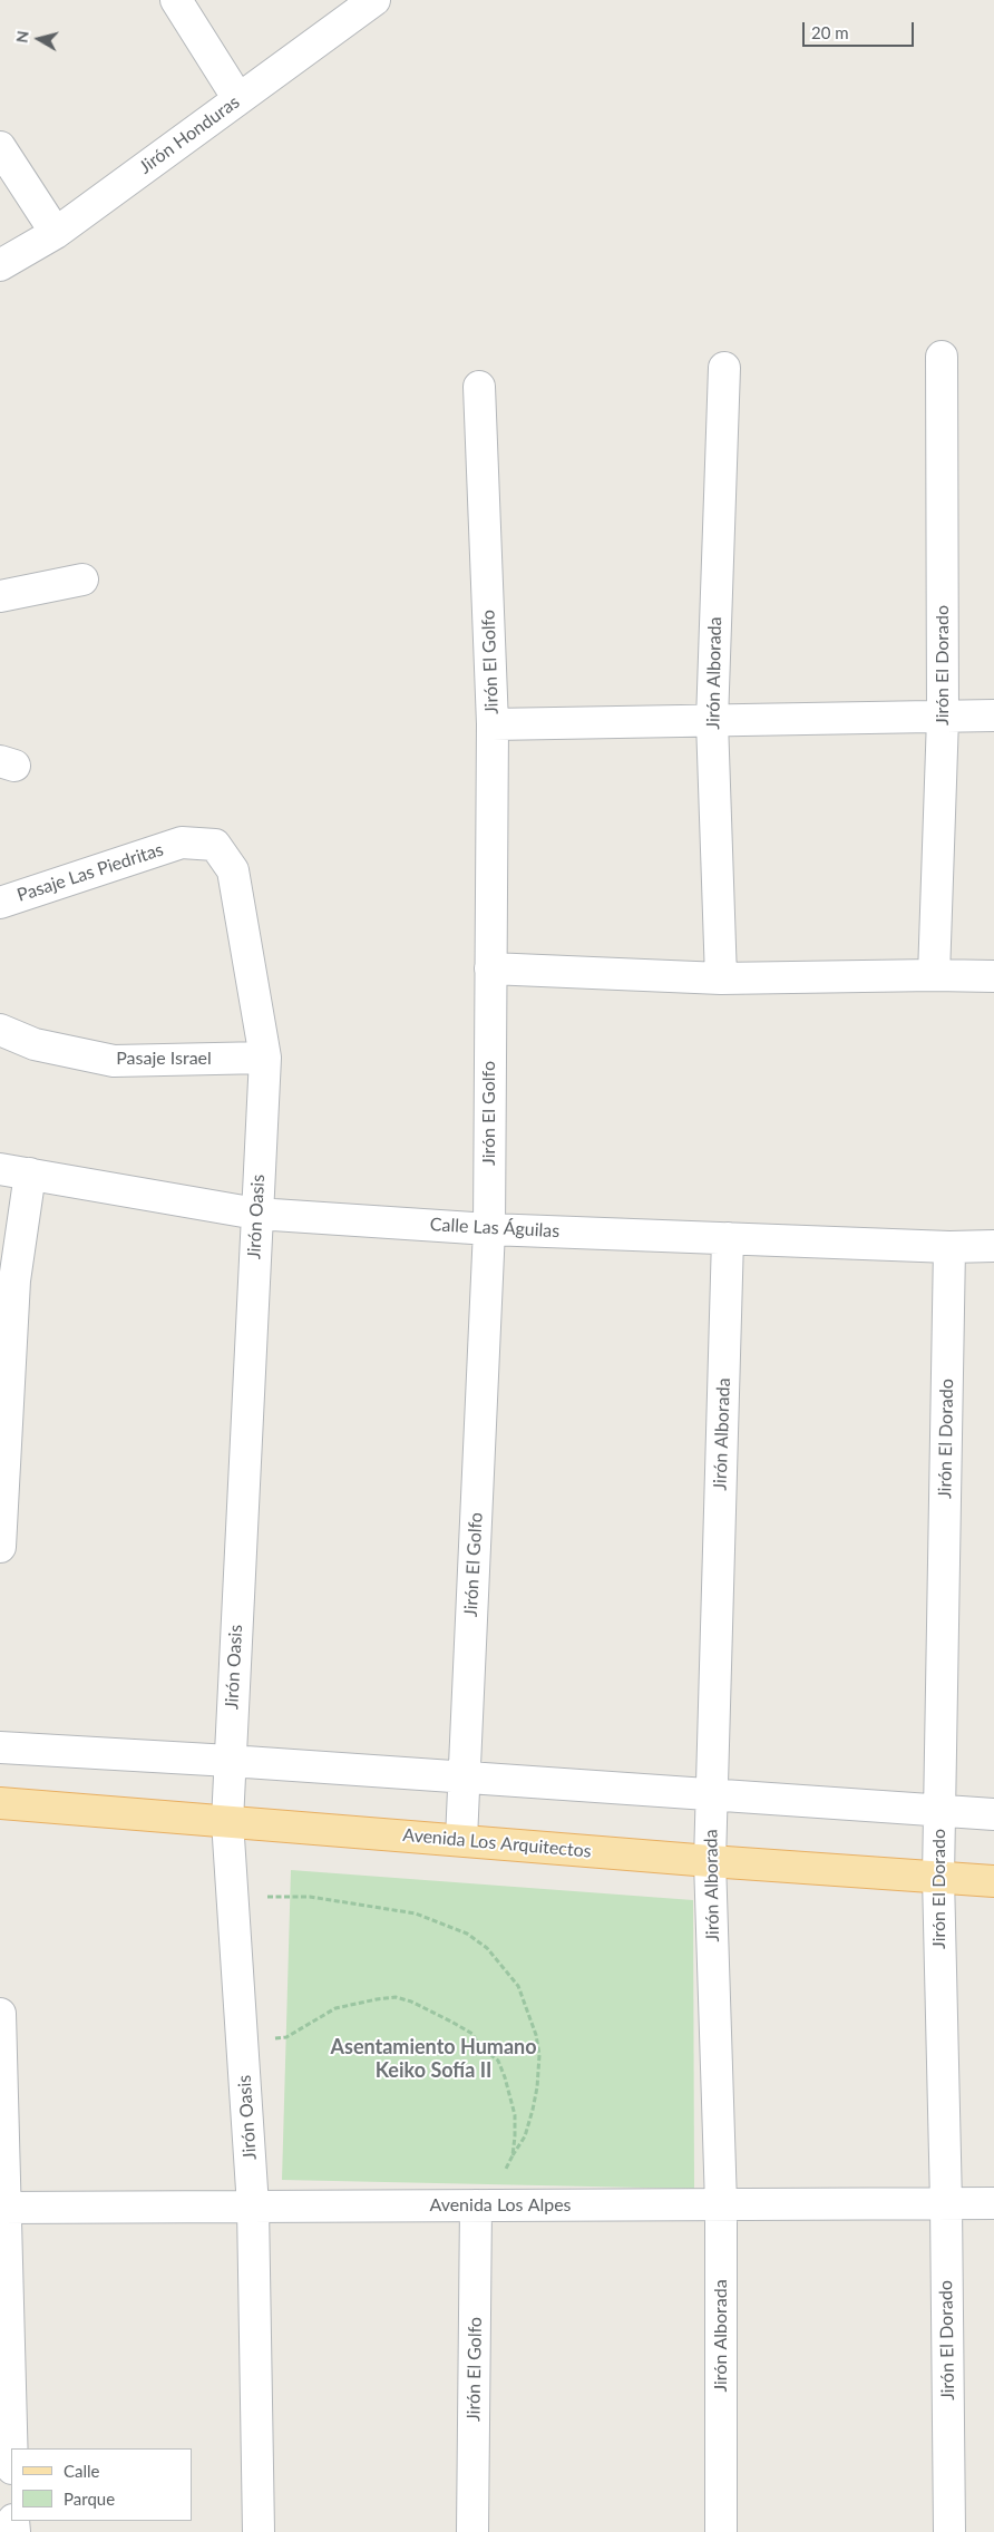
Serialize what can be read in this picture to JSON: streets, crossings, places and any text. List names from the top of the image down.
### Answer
{
  "streets": {
    "main road": ["Avenida Los Arquitectos"],
    "street": [
      "Jirón Honduras",
      "Jirón El Golfo",
      "Jirón El Dorado",
      "Jirón Alborada",
      "Pasaje Las Piedritas",
      "Pasaje Israel",
      "Jirón Oasis",
      "Calle Las Águilas",
      "Avenida Los Alpes"
    ]
  },
  "crossings": [
    ["Jirón El Golfo", "Calle Las Águilas"],
    ["Jirón El Golfo", "Avenida Los Arquitectos"],
    ["Jirón El Golfo", "Avenida Los Alpes"],
    ["Jirón El Dorado", "Calle Las Águilas"],
    ["Jirón El Dorado", "Avenida Los Arquitectos"],
    ["Jirón El Dorado", "Avenida Los Alpes"],
    ["Jirón Alborada", "Calle Las Águilas"],
    ["Jirón Alborada", "Avenida Los Arquitectos"],
    ["Jirón Alborada", "Avenida Los Alpes"],
    ["Pasaje Las Piedritas", "Jirón Oasis"],
    ["Pasaje Israel", "Jirón Oasis"],
    ["Jirón Oasis", "Calle Las Águilas"],
    ["Jirón Oasis", "Avenida Los Arquitectos"],
    ["Jirón Oasis", "Avenida Los Alpes"]
  ],
  "districts": ["Asentamiento Humano Keiko Sofía II"],
  "legend": ["Calle", "Parque"],
  "scale_bar": "20 m",
  "north": "left"
}
